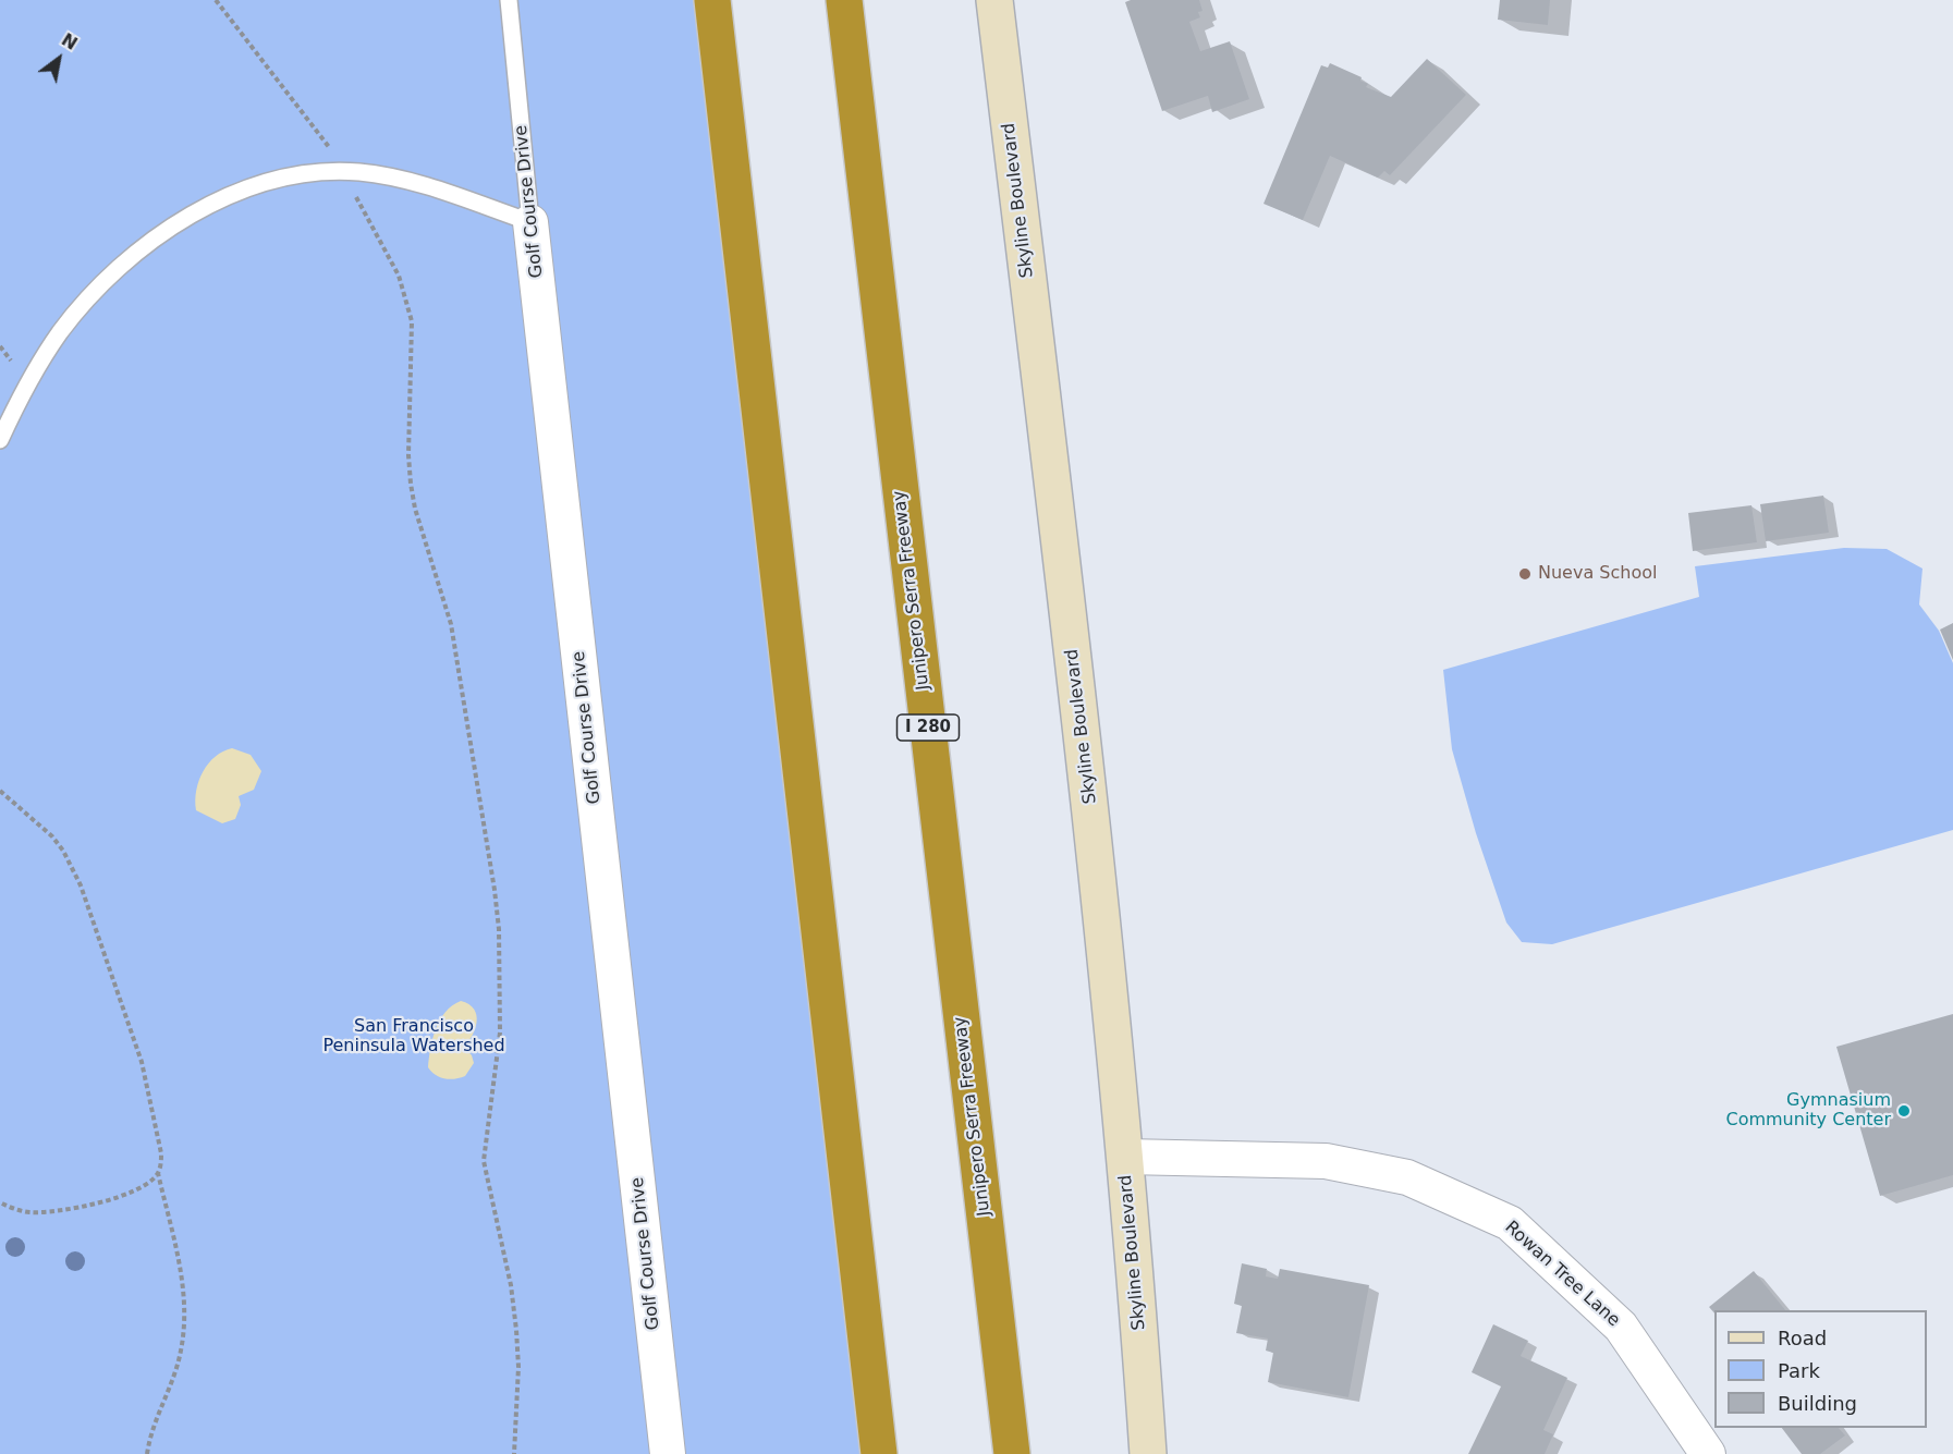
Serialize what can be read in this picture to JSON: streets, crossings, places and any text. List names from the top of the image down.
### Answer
{
  "streets": {
    "highway": ["Junipero Serra Freeway", "I 280"],
    "main road": ["Skyline Boulevard"],
    "street": ["Golf Course Drive", "Rowan Tree Lane"]
  },
  "crossings": [
    ["Skyline Boulevard", "Rowan Tree Lane"]
  ],
  "parks": ["San Francisco Peninsula Watershed"],
  "places": ["Nueva School", "Gymnasium Community Center"],
  "legend": ["Road", "Park", "Building"],
  "north": "top right"
}
